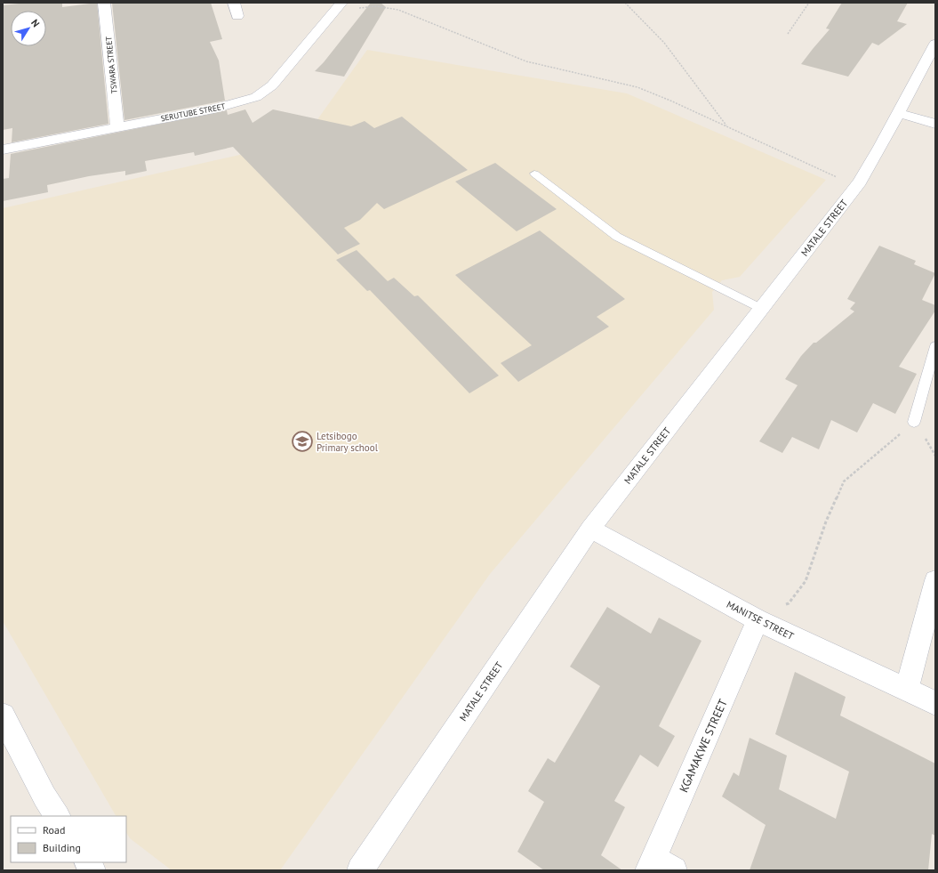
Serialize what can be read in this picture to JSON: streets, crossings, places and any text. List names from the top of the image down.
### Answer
{
  "streets": {
    "street": [
      "TSWARA STREET",
      "SERUTUBE STREET",
      "MATALE STREET",
      "MANITSE STREET",
      "KGAMAKWE STREET"
    ]
  },
  "crossings": [
    ["TSWARA STREET", "SERUTUBE STREET"],
    ["MATALE STREET", "MANITSE STREET"],
    ["MANITSE STREET", "KGAMAKWE STREET"]
  ],
  "places": {
    "school or university": ["Letsibogo Primary school"]
  },
  "legend": ["Road", "Building"],
  "north": "top right"
}
